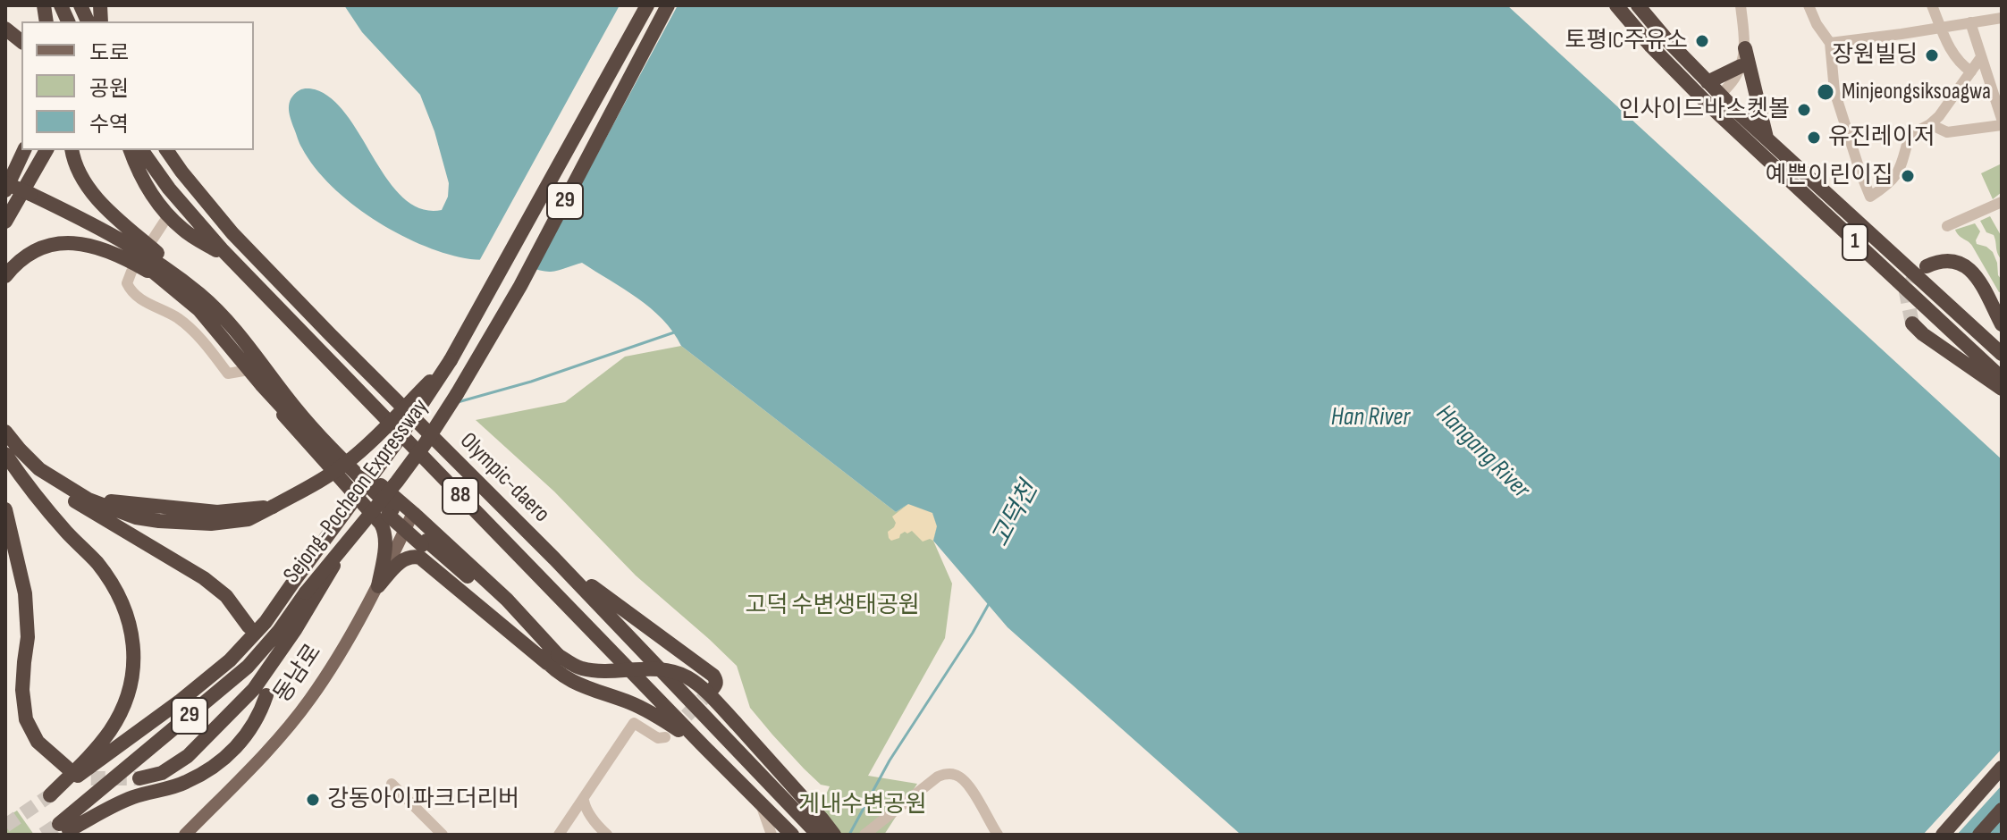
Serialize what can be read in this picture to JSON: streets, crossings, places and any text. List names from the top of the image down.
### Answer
{
  "streets": {
    "highway": [
      "29",
      "1",
      "Olympic-daero",
      "Sejong-Pocheon Expressway",
      "88"
    ],
    "main road": ["동남로"]
  },
  "water": ["Han River", "Hangang River", "고덕천"],
  "parks": ["고덕 수변생태공원", "게내수변공원"],
  "places": [
    "토평IC주유소",
    "장원빌딩",
    "Minjeongsiksoagwa",
    "인사이드바스켓볼",
    "유진레이저",
    "예쁜이린이집",
    "강동아이파크더리버"
  ],
  "legend": ["도로", "공원", "수역"]
}
